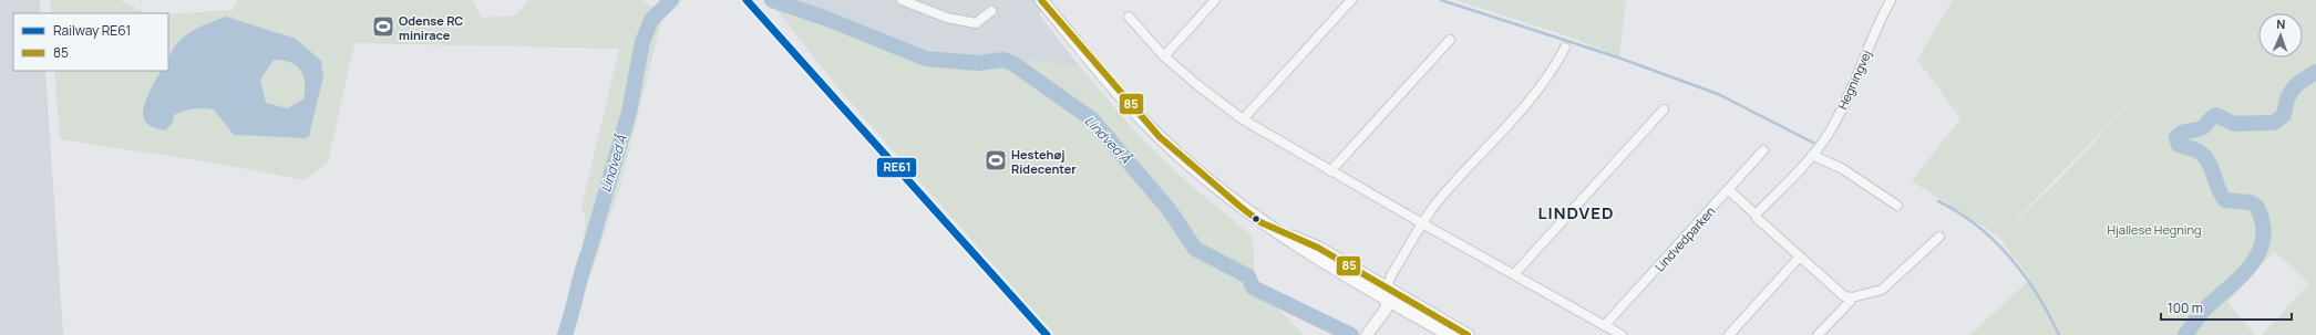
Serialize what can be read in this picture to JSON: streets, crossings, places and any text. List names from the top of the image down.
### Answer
{
  "streets": {
    "street": ["Hegningvej", "Lindvedparken"]
  },
  "districts": ["LINDVED"],
  "water": ["Lindved Å"],
  "parks": ["Hjallese Hegning"],
  "places": {
    "sports": ["Odense RC minirace", "Hestehøj Ridecenter"]
  },
  "lines": ["rail line RE61", "transit line 85"],
  "legend": ["Railway RE61", "85"],
  "scale_bar": "100 m",
  "north": "top"
}
